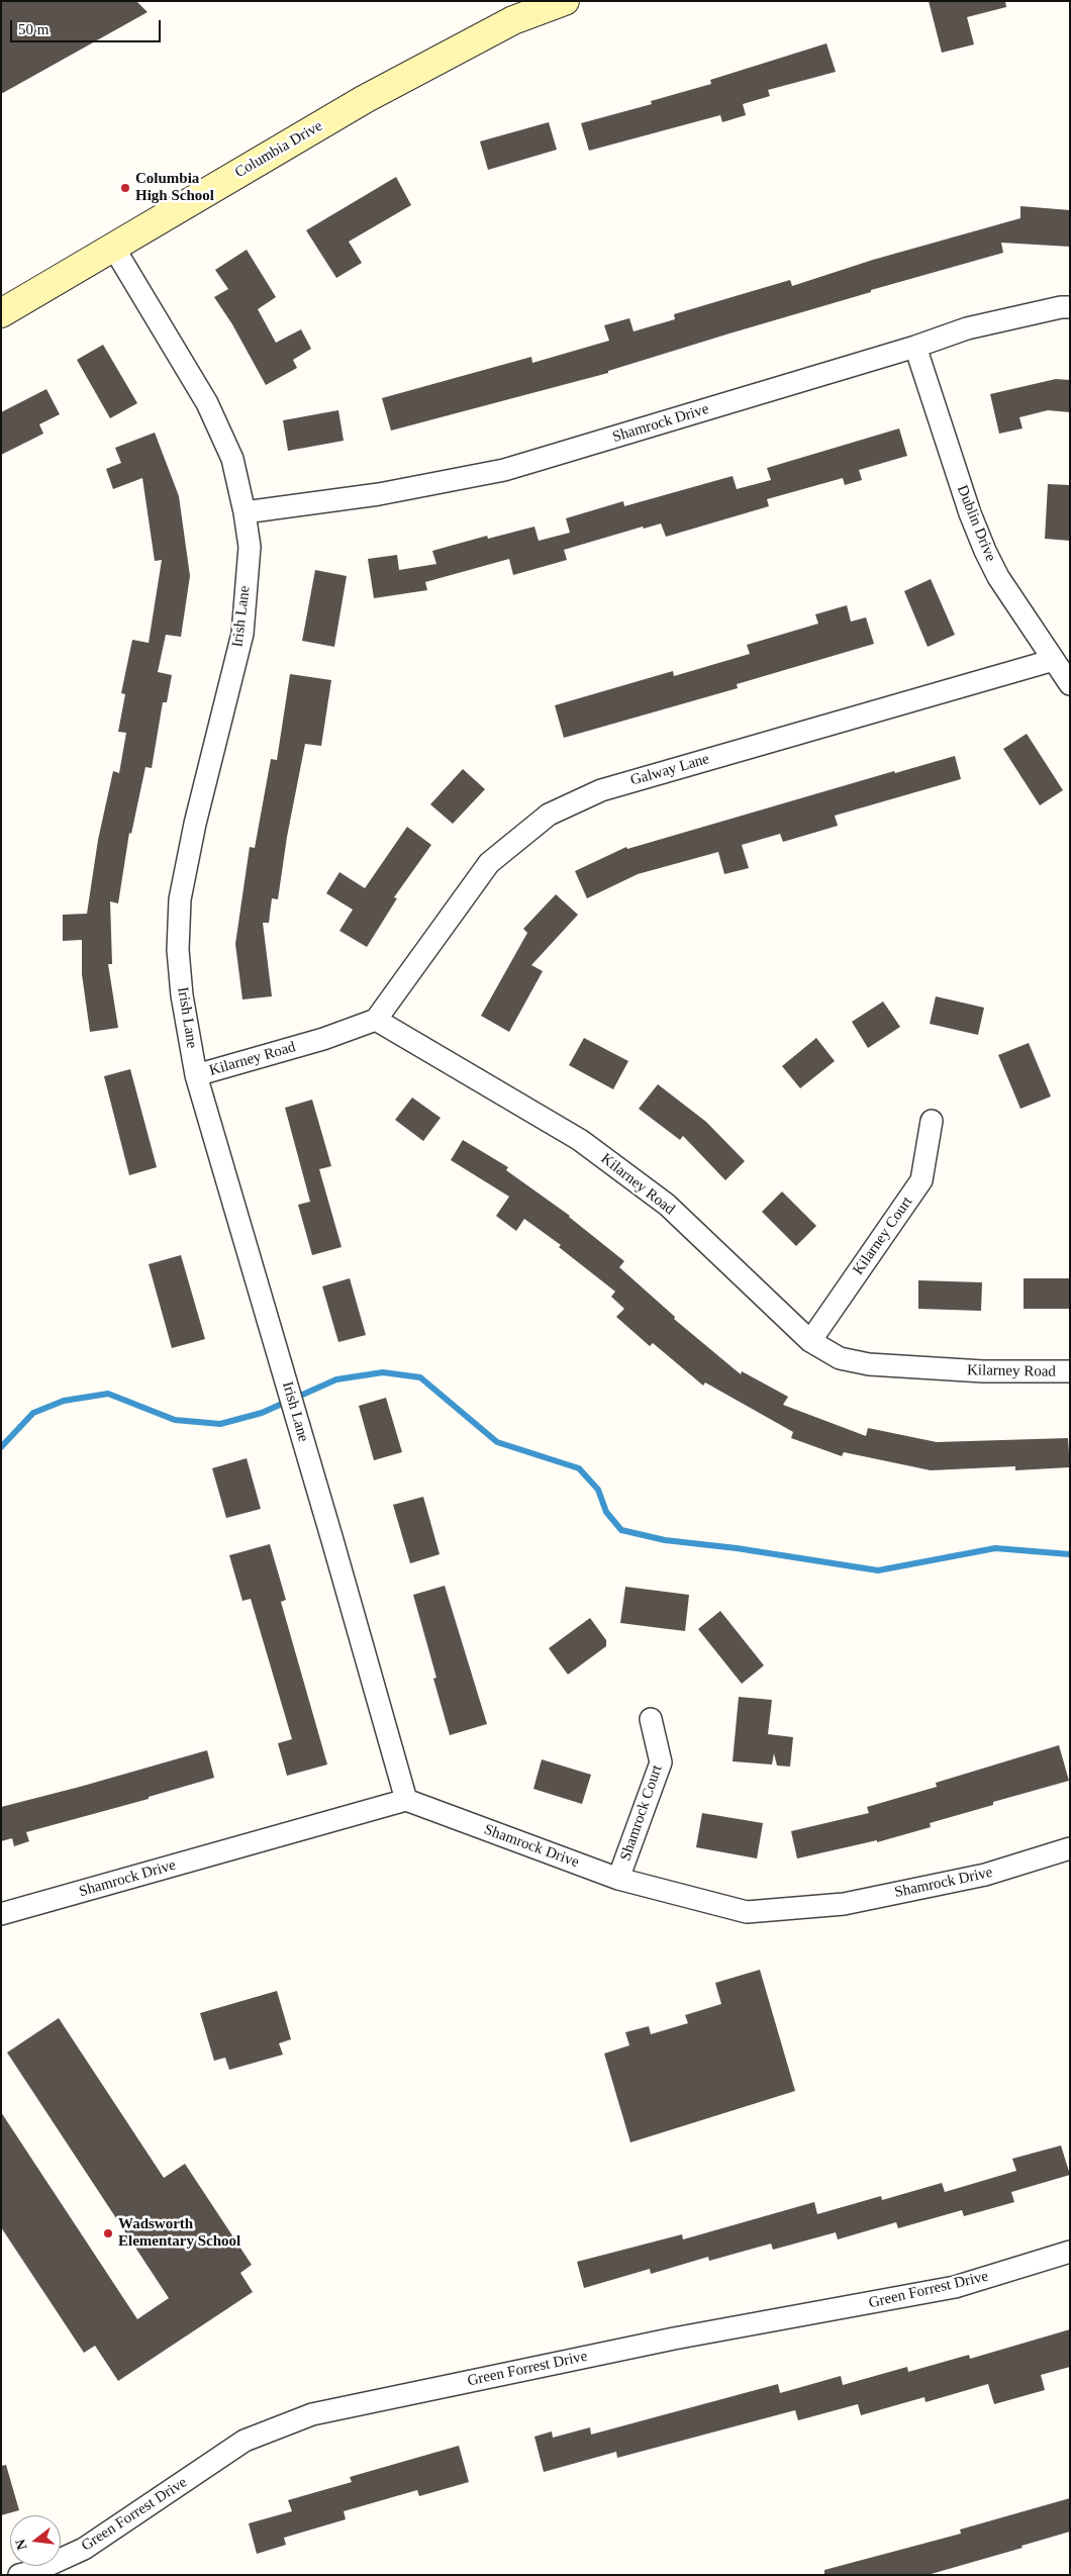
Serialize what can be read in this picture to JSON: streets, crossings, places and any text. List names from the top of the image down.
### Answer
{
  "streets": {
    "main road": ["Columbia Drive"],
    "street": [
      "Shamrock Drive",
      "Dublin Drive",
      "Irish Lane",
      "Galway Lane",
      "Kilarney Road",
      "Kilarney Court",
      "Shamrock Court",
      "Green Forrest Drive"
    ]
  },
  "crossings": [
    ["Columbia Drive", "Irish Lane"],
    ["Shamrock Drive", "Dublin Drive"],
    ["Shamrock Drive", "Irish Lane"],
    ["Shamrock Drive", "Shamrock Court"],
    ["Dublin Drive", "Galway Lane"],
    ["Irish Lane", "Kilarney Road"],
    ["Galway Lane", "Kilarney Road"],
    ["Kilarney Road", "Kilarney Court"]
  ],
  "places": ["Columbia High School", "Wadsworth Elementary School"],
  "scale_bar": "50 m",
  "north": "left"
}
